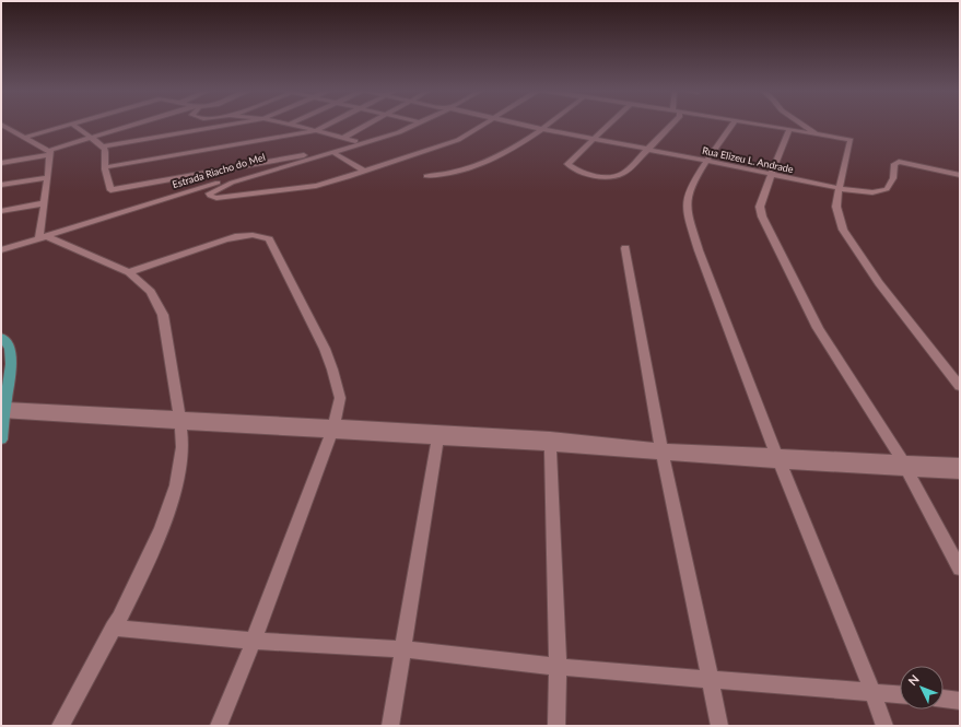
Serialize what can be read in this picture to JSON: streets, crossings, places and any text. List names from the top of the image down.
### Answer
{
  "streets": {
    "street": ["Rua Elizeu L. Andrade", "Estrada Riacho do Mel"]
  },
  "north": "top left"
}
